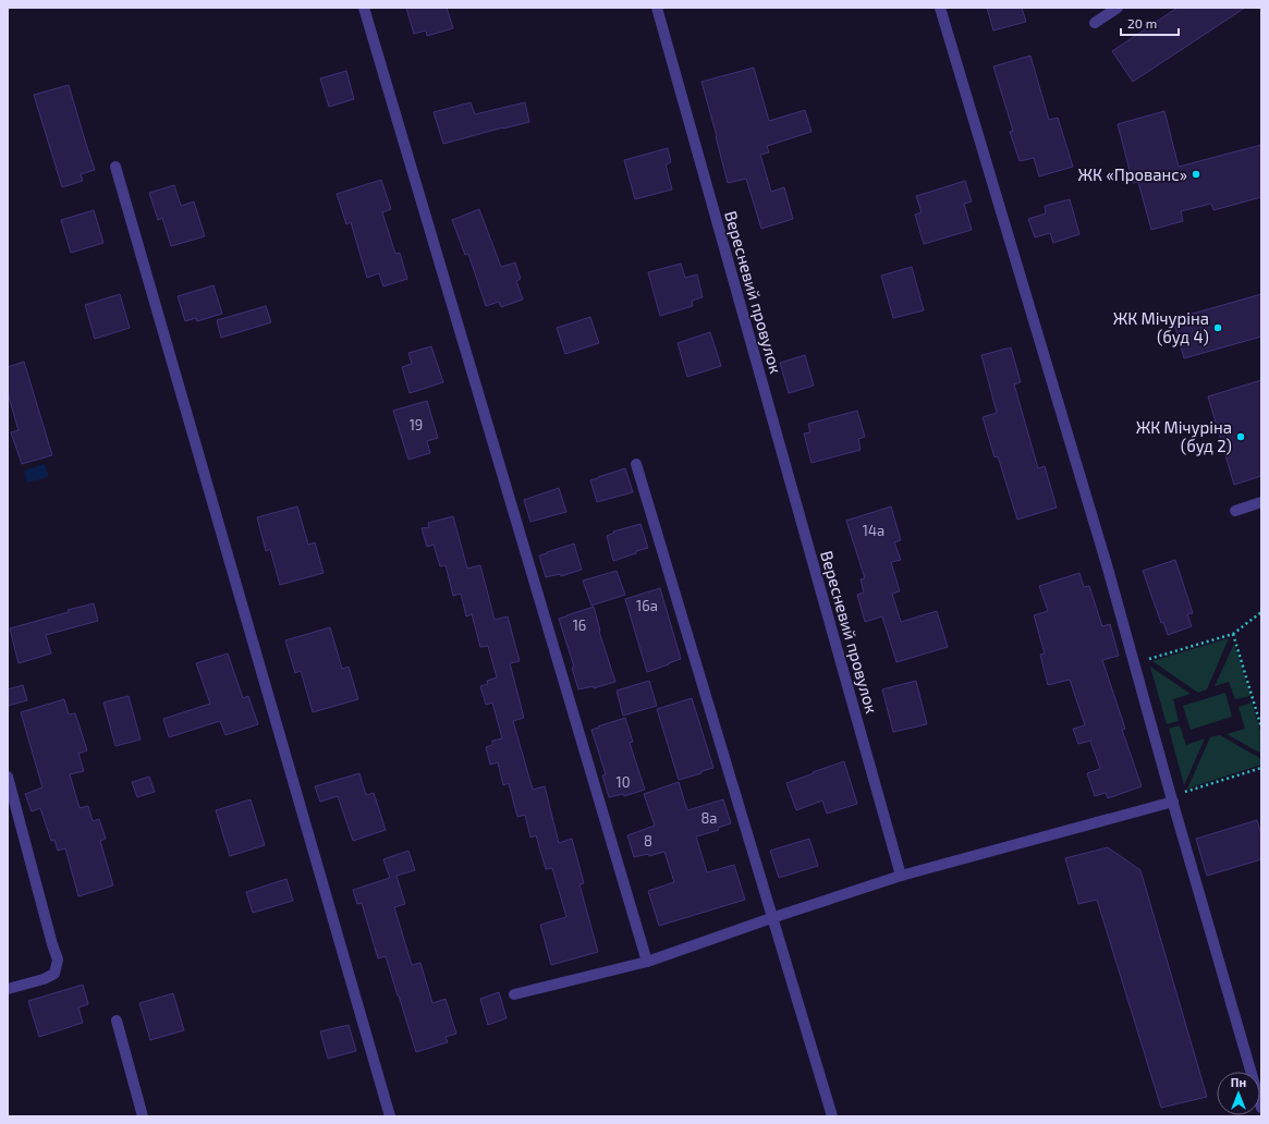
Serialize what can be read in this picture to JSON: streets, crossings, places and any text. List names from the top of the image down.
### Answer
{
  "streets": {
    "street": ["Вересневий провулок"]
  },
  "places": ["ЖК «Прованс»", "ЖК Мічуріна (буд 4)", "ЖК Мічуріна (буд 2)"],
  "house_numbers": [
    "19",
    "14а",
    "16а",
    "16",
    "10",
    "8а",
    "8"
  ],
  "scale_bar": "20 m",
  "north": "top"
}
